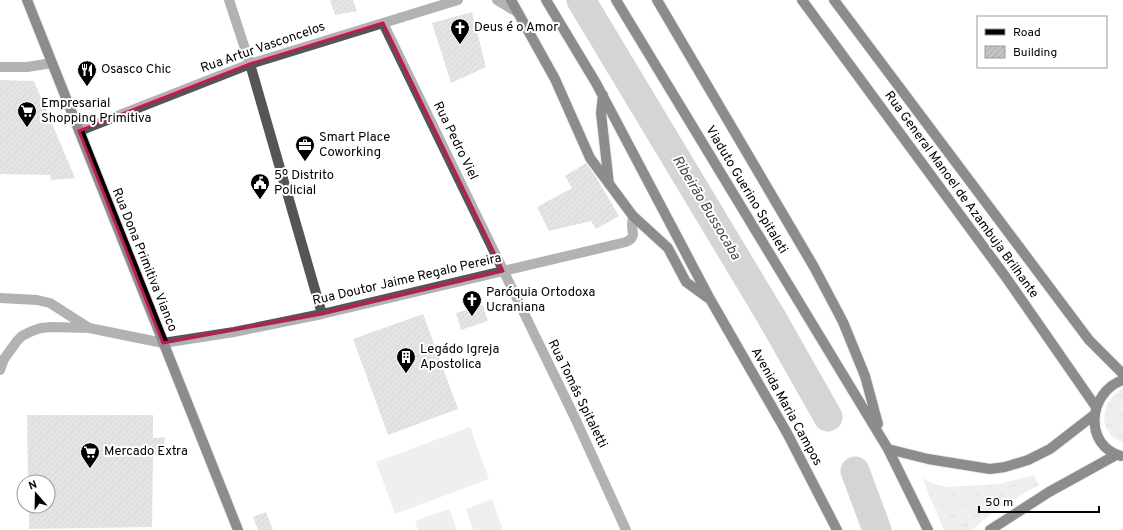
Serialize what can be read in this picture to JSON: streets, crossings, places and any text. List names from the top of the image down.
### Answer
{
  "streets": {
    "main road": [
      "Viaduto Guerino Spitaleti",
      "Rua General Manoel de Azambuja Brilhante",
      "Rua Dona Primitiva Vianco",
      "Avenida Maria Campos"
    ],
    "street": [
      "Rua Artur Vasconcelos",
      "Rua Pedro Viel",
      "Rua Doutor Jaime Regalo Pereira",
      "Rua Tomás Spitaletti"
    ]
  },
  "crossings": [
    ["Rua Artur Vasconcelos", "Rua Pedro Viel"],
    ["Rua Artur Vasconcelos", "Rua Dona Primitiva Vianco"],
    ["Rua Pedro Viel", "Rua Doutor Jaime Regalo Pereira"],
    ["Rua Pedro Viel", "Rua Tomás Spitaletti"],
    ["Rua Dona Primitiva Vianco", "Rua Doutor Jaime Regalo Pereira"],
    ["Rua Doutor Jaime Regalo Pereira", "Rua Tomás Spitaletti"],
    ["Rua Doutor Jaime Regalo Pereira", "Avenida Maria Campos"]
  ],
  "water": ["Ribeirão Bussocaba"],
  "places": {
    "church": ["Deus é o Amor", "Paróquia Ortodoxa Ucraniana"],
    "restaurant": ["Osasco Chic"],
    "supermarket": ["Empresarial Shopping Primitiva", "Mercado Extra"],
    "office": ["Smart Place Coworking"],
    "public building": ["5º Distrito Policial"],
    "building": ["Legádo Igreja Apostolica"]
  },
  "legend": ["Road", "Building"],
  "scale_bar": "50 m",
  "north": "top"
}
